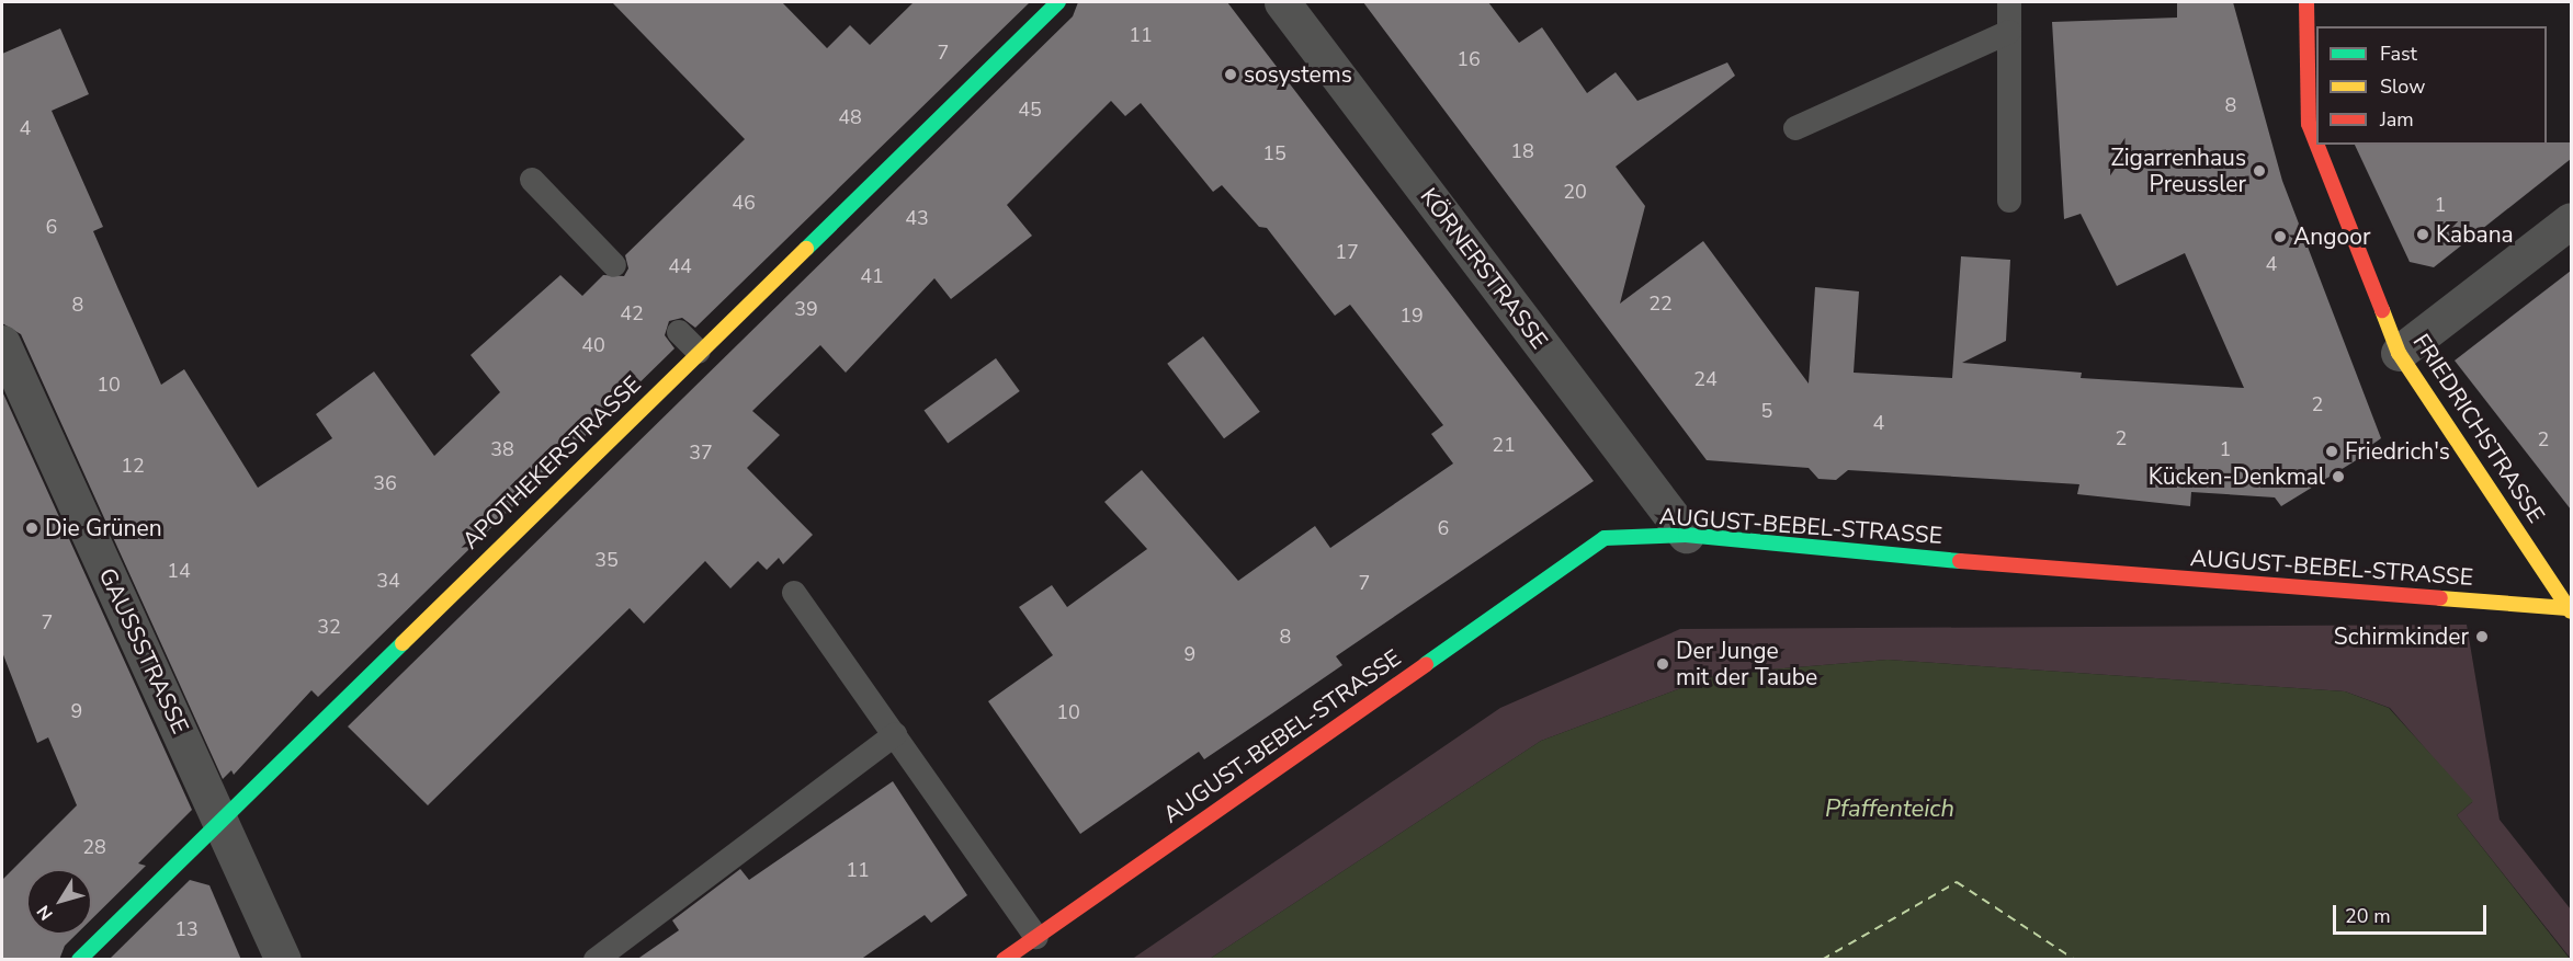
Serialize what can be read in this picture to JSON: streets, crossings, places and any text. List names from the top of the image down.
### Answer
{
  "streets": {
    "street": [
      "KÖRNERSTRASSE",
      "FRIEDRICHSTRASSE",
      "APOTHEKERSTRASSE",
      "AUGUST-BEBEL-STRASSE",
      "GAUSSSTRASSE"
    ]
  },
  "crossings": [
    ["KÖRNERSTRASSE", "AUGUST-BEBEL-STRASSE"],
    ["FRIEDRICHSTRASSE", "AUGUST-BEBEL-STRASSE"],
    ["APOTHEKERSTRASSE", "GAUSSSTRASSE"]
  ],
  "water": ["Pfaffenteich"],
  "places": [
    "sosystems",
    "Zigarrenhaus Preussler",
    "Kabana",
    "Angoor",
    "Friedrich's",
    "Kücken-Denkmal",
    "Die Grünen",
    "Schirmkinder",
    "Der Junge mit der Taube"
  ],
  "house_numbers": [
    "11",
    "7",
    "16",
    "8",
    "45",
    "48",
    "4",
    "18",
    "15",
    "20",
    "46",
    "1",
    "43",
    "6",
    "17",
    "4",
    "44",
    "41",
    "22",
    "8",
    "39",
    "42",
    "19",
    "40",
    "24",
    "10",
    "2",
    "5",
    "4",
    "2",
    "2",
    "21",
    "38",
    "1",
    "37",
    "12",
    "36",
    "6",
    "35",
    "14",
    "34",
    "7",
    "7",
    "32",
    "8",
    "9",
    "9",
    "10",
    "28",
    "11",
    "13"
  ],
  "legend": ["Fast", "Slow", "Jam"],
  "scale_bar": "20 m",
  "north": "bottom left"
}
